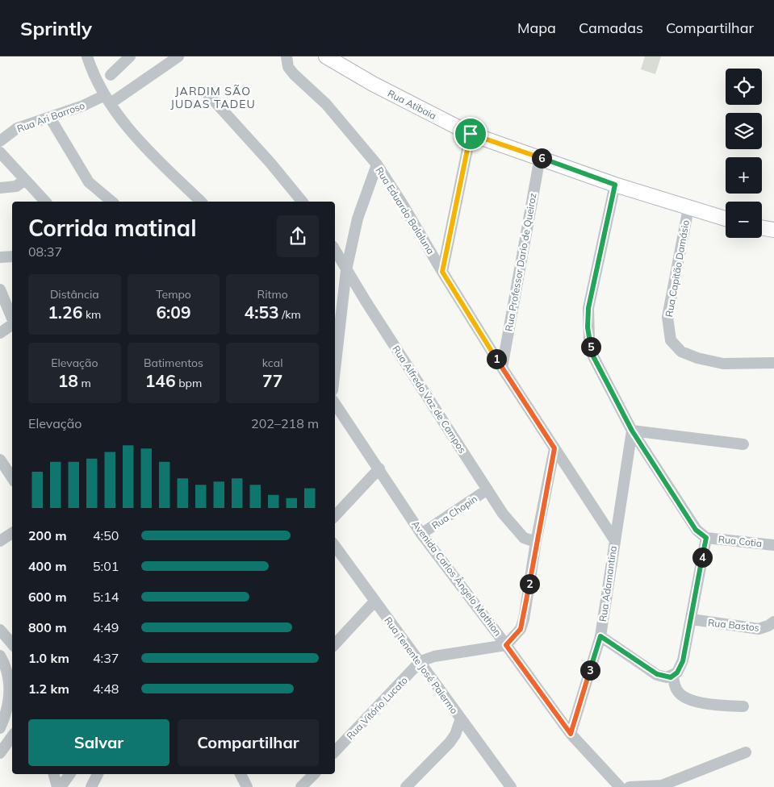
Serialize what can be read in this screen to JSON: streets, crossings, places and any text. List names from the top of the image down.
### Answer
{
  "streets": {
    "main road": ["Rua Atibaia"],
    "street": [
      "Rua Ari Barroso",
      "Rua Eduardo Balaluna",
      "Rua Professor Dario de Queiroz",
      "Rua Capitão Damásio",
      "Rua Alfredo Vaz de Campos",
      "Rua Chopin",
      "Rua Cotia",
      "Avenida Carlos Ângelo Mathion",
      "Rua Adamantina",
      "Rua Bastos",
      "Rua Tenente José Palermo",
      "Rua Vitório Lucato"
    ]
  },
  "crossings": [
    ["Rua Atibaia", "Rua Professor Dario de Queiroz"],
    ["Rua Atibaia", "Rua Capitão Damásio"],
    ["Rua Eduardo Balaluna", "Rua Professor Dario de Queiroz"],
    ["Rua Eduardo Balaluna", "Rua Adamantina"],
    ["Rua Alfredo Vaz de Campos", "Rua Chopin"],
    ["Rua Chopin", "Avenida Carlos Ângelo Mathion"],
    ["Avenida Carlos Ângelo Mathion", "Rua Adamantina"],
    ["Rua Tenente José Palermo", "Rua Vitório Lucato"]
  ],
  "districts": ["JARDIM SÃO JUDAS TADEU"],
  "page": {
    "header": "Sprintly",
    "nav": ["Mapa", "Camadas", "Compartilhar"],
    "map_buttons": ["+", "−"],
    "pins": [
      "6",
      "5",
      "1",
      "4",
      "2",
      "3"
    ],
    "heading": ["Corrida matinal", "08:37"],
    "stats": [
      ["Distância", "1.26 km"],
      ["Tempo", "6:09"],
      ["Ritmo", "4:53 /km"],
      ["Elevação", "18 m"],
      ["Batimentos", "146 bpm"],
      ["kcal", "77"]
    ],
    "chart": ["Elevação", "202–218 m"],
    "list": [
      {
        "name": "200 m",
        "note": "4:50"
      },
      {
        "name": "400 m",
        "note": "5:01"
      },
      {
        "name": "600 m",
        "note": "5:14"
      },
      {
        "name": "800 m",
        "note": "4:49"
      },
      {
        "name": "1.0 km",
        "note": "4:37"
      },
      {
        "name": "1.2 km",
        "note": "4:48"
      }
    ],
    "buttons": ["Salvar", "Compartilhar"]
  }
}
